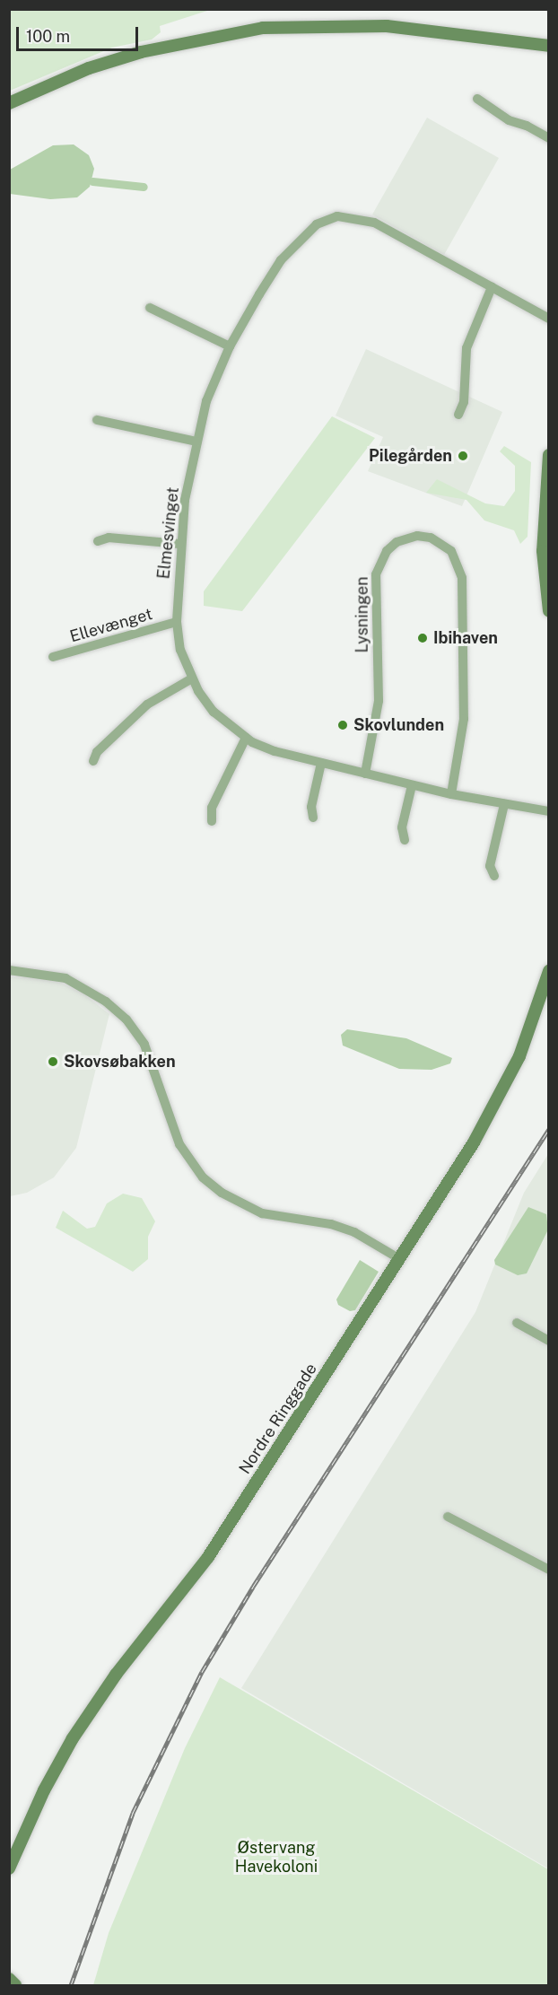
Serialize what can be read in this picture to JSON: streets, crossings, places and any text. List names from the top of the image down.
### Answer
{
  "streets": {
    "street": [
      "Elmesvinget",
      "Lysningen",
      "Ellevænget",
      "Nordre Ringgade"
    ]
  },
  "crossings": [
    ["Elmesvinget", "Lysningen"],
    ["Elmesvinget", "Ellevænget"]
  ],
  "parks": ["Østervang Havekoloni"],
  "places": [
    "Pilegården",
    "Ibihaven",
    "Skovlunden",
    "Skovsøbakken"
  ],
  "scale_bar": "100 m"
}
